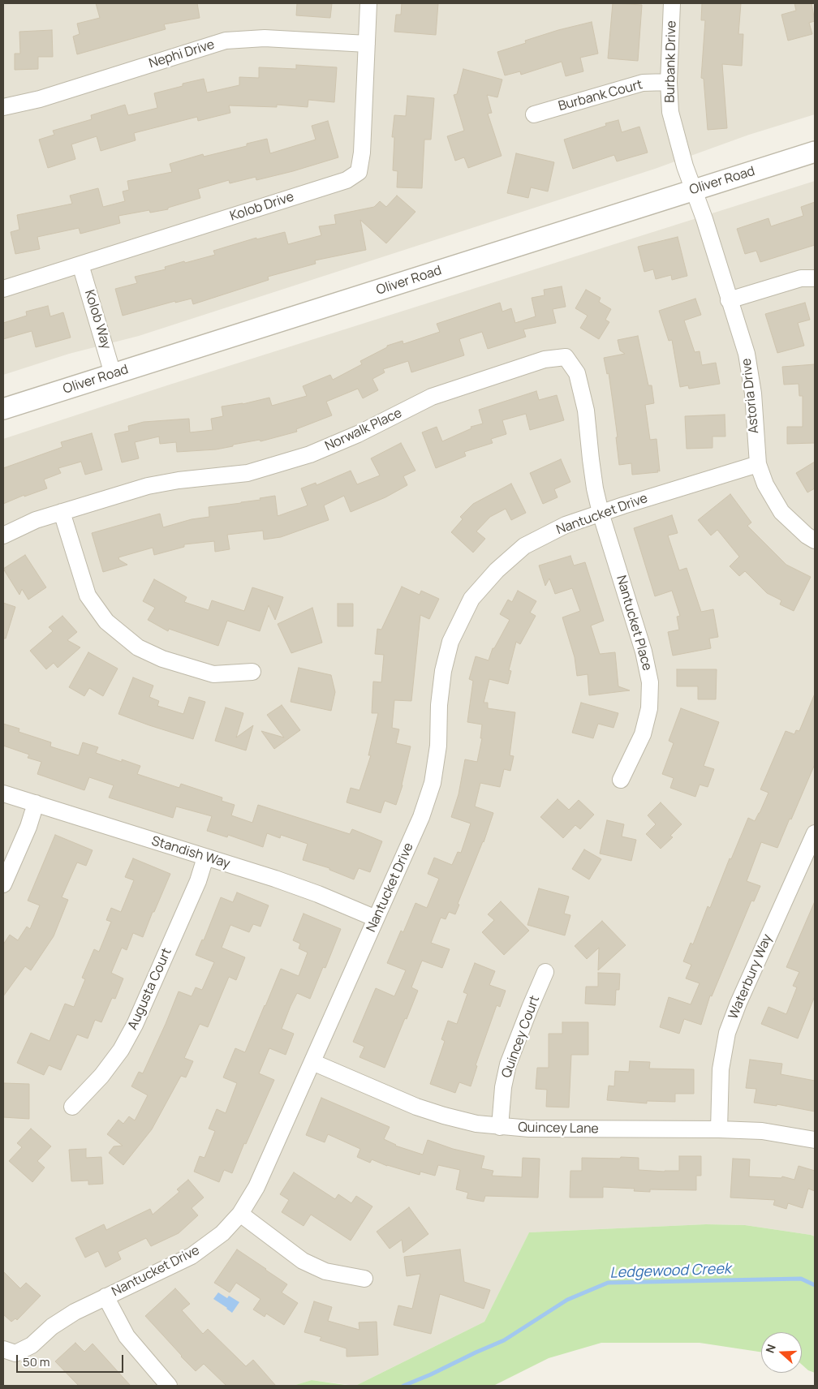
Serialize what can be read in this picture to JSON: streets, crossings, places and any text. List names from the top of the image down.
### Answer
{
  "streets": {
    "street": [
      "Nephi Drive",
      "Burbank Drive",
      "Burbank Court",
      "Oliver Road",
      "Kolob Drive",
      "Kolob Way",
      "Astoria Drive",
      "Norwalk Place",
      "Nantucket Drive",
      "Nantucket Place",
      "Standish Way",
      "Waterbury Way",
      "Augusta Court",
      "Quincey Court",
      "Quincey Lane"
    ]
  },
  "crossings": [
    ["Nephi Drive", "Kolob Drive"],
    ["Burbank Drive", "Burbank Court"],
    ["Burbank Drive", "Oliver Road"],
    ["Burbank Drive", "Astoria Drive"],
    ["Oliver Road", "Kolob Way"],
    ["Oliver Road", "Astoria Drive"],
    ["Kolob Drive", "Kolob Way"],
    ["Astoria Drive", "Nantucket Drive"],
    ["Norwalk Place", "Nantucket Drive"],
    ["Norwalk Place", "Nantucket Place"],
    ["Nantucket Drive", "Nantucket Place"],
    ["Nantucket Drive", "Standish Way"],
    ["Nantucket Drive", "Quincey Lane"],
    ["Standish Way", "Augusta Court"],
    ["Waterbury Way", "Quincey Lane"],
    ["Quincey Court", "Quincey Lane"]
  ],
  "water": ["Ledgewood Creek"],
  "scale_bar": "50 m",
  "north": "left"
}
